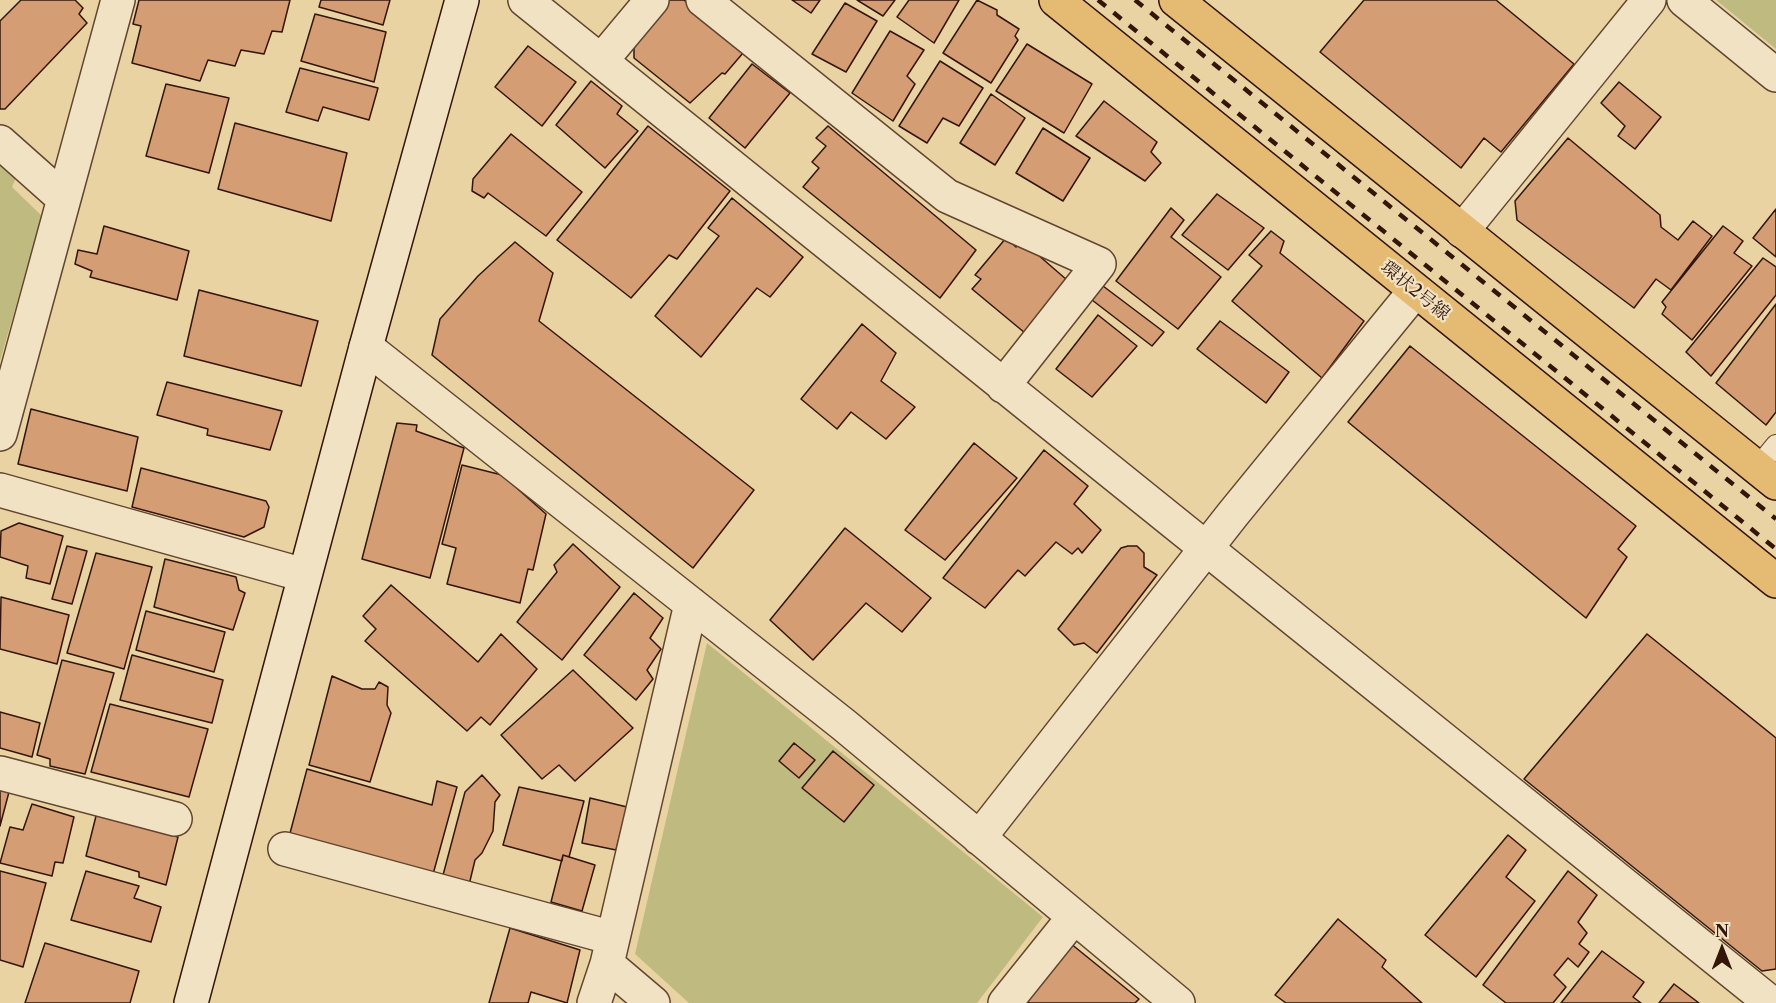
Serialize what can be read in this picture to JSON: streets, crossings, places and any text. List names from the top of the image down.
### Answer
{
  "streets": {
    "main road": ["環状2号線"]
  },
  "north": "top"
}
